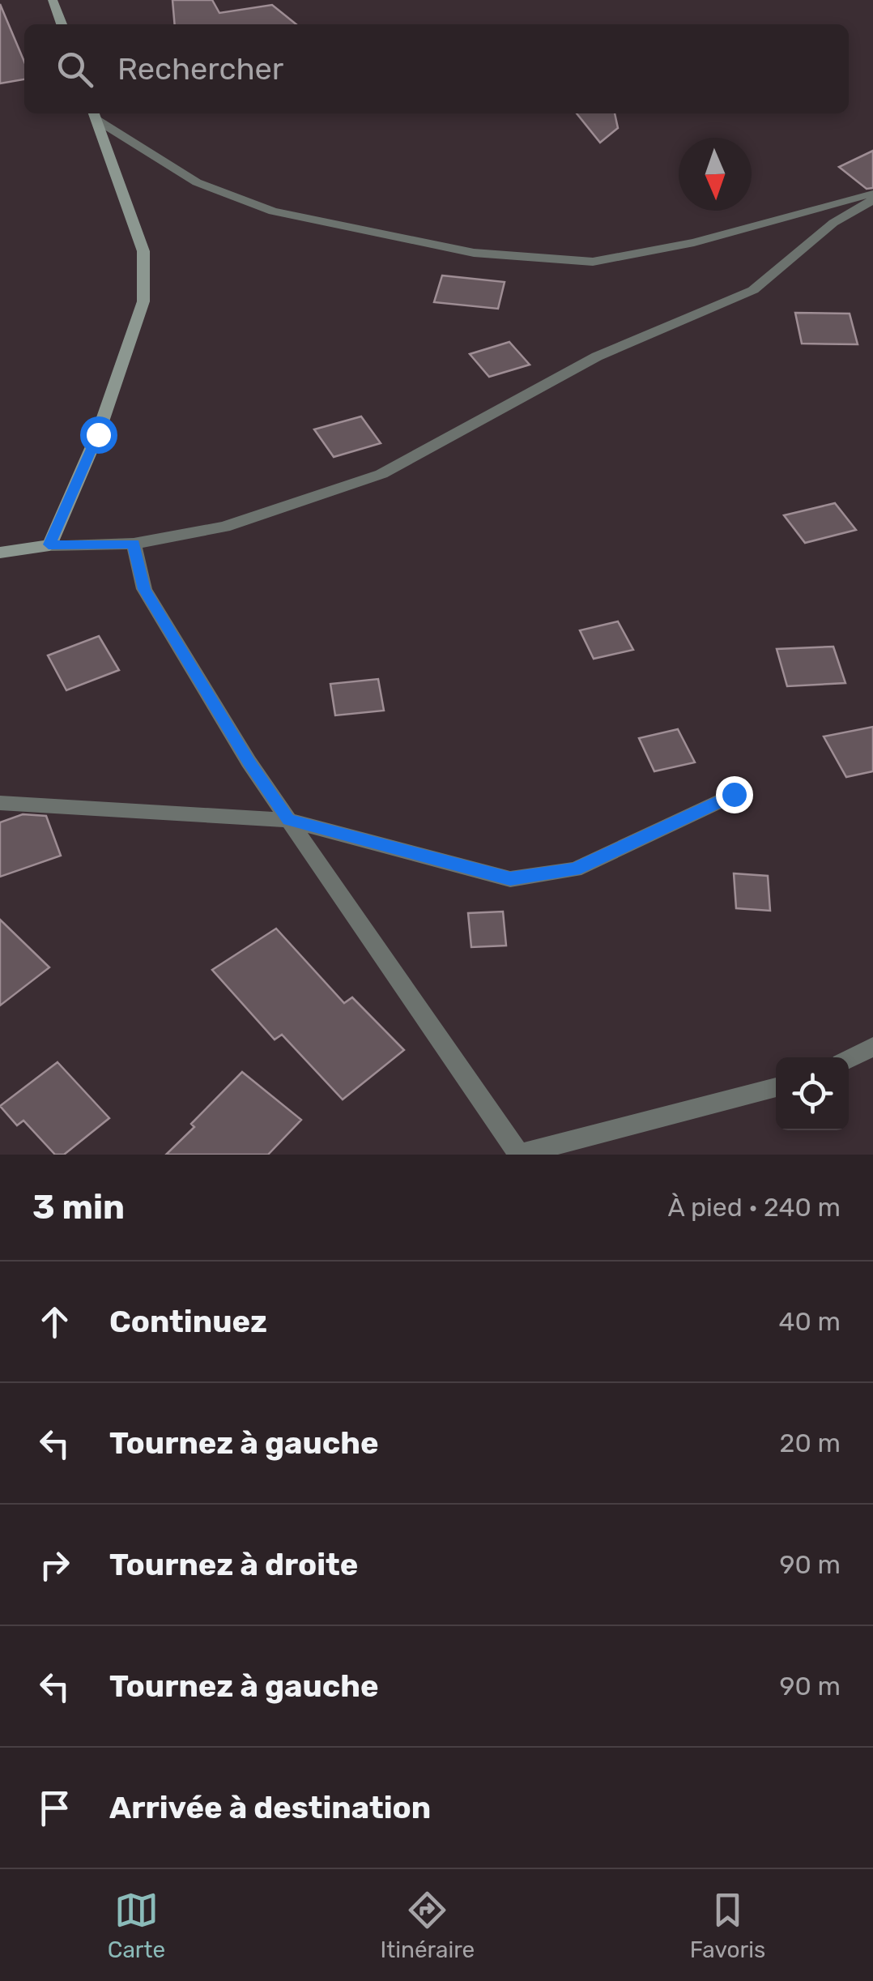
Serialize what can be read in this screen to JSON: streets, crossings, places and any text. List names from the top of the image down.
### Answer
{
  "north": "bottom",
  "page": {
    "search": "Rechercher",
    "heading": ["3 min", "À pied · 240 m"],
    "list": [
      ["Continuez", "40 m"],
      ["Tournez à gauche", "20 m"],
      ["Tournez à droite", "90 m"],
      ["Tournez à gauche", "90 m"],
      "Arrivée à destination"
    ],
    "nav": ["Carte", "Itinéraire", "Favoris"]
  }
}
